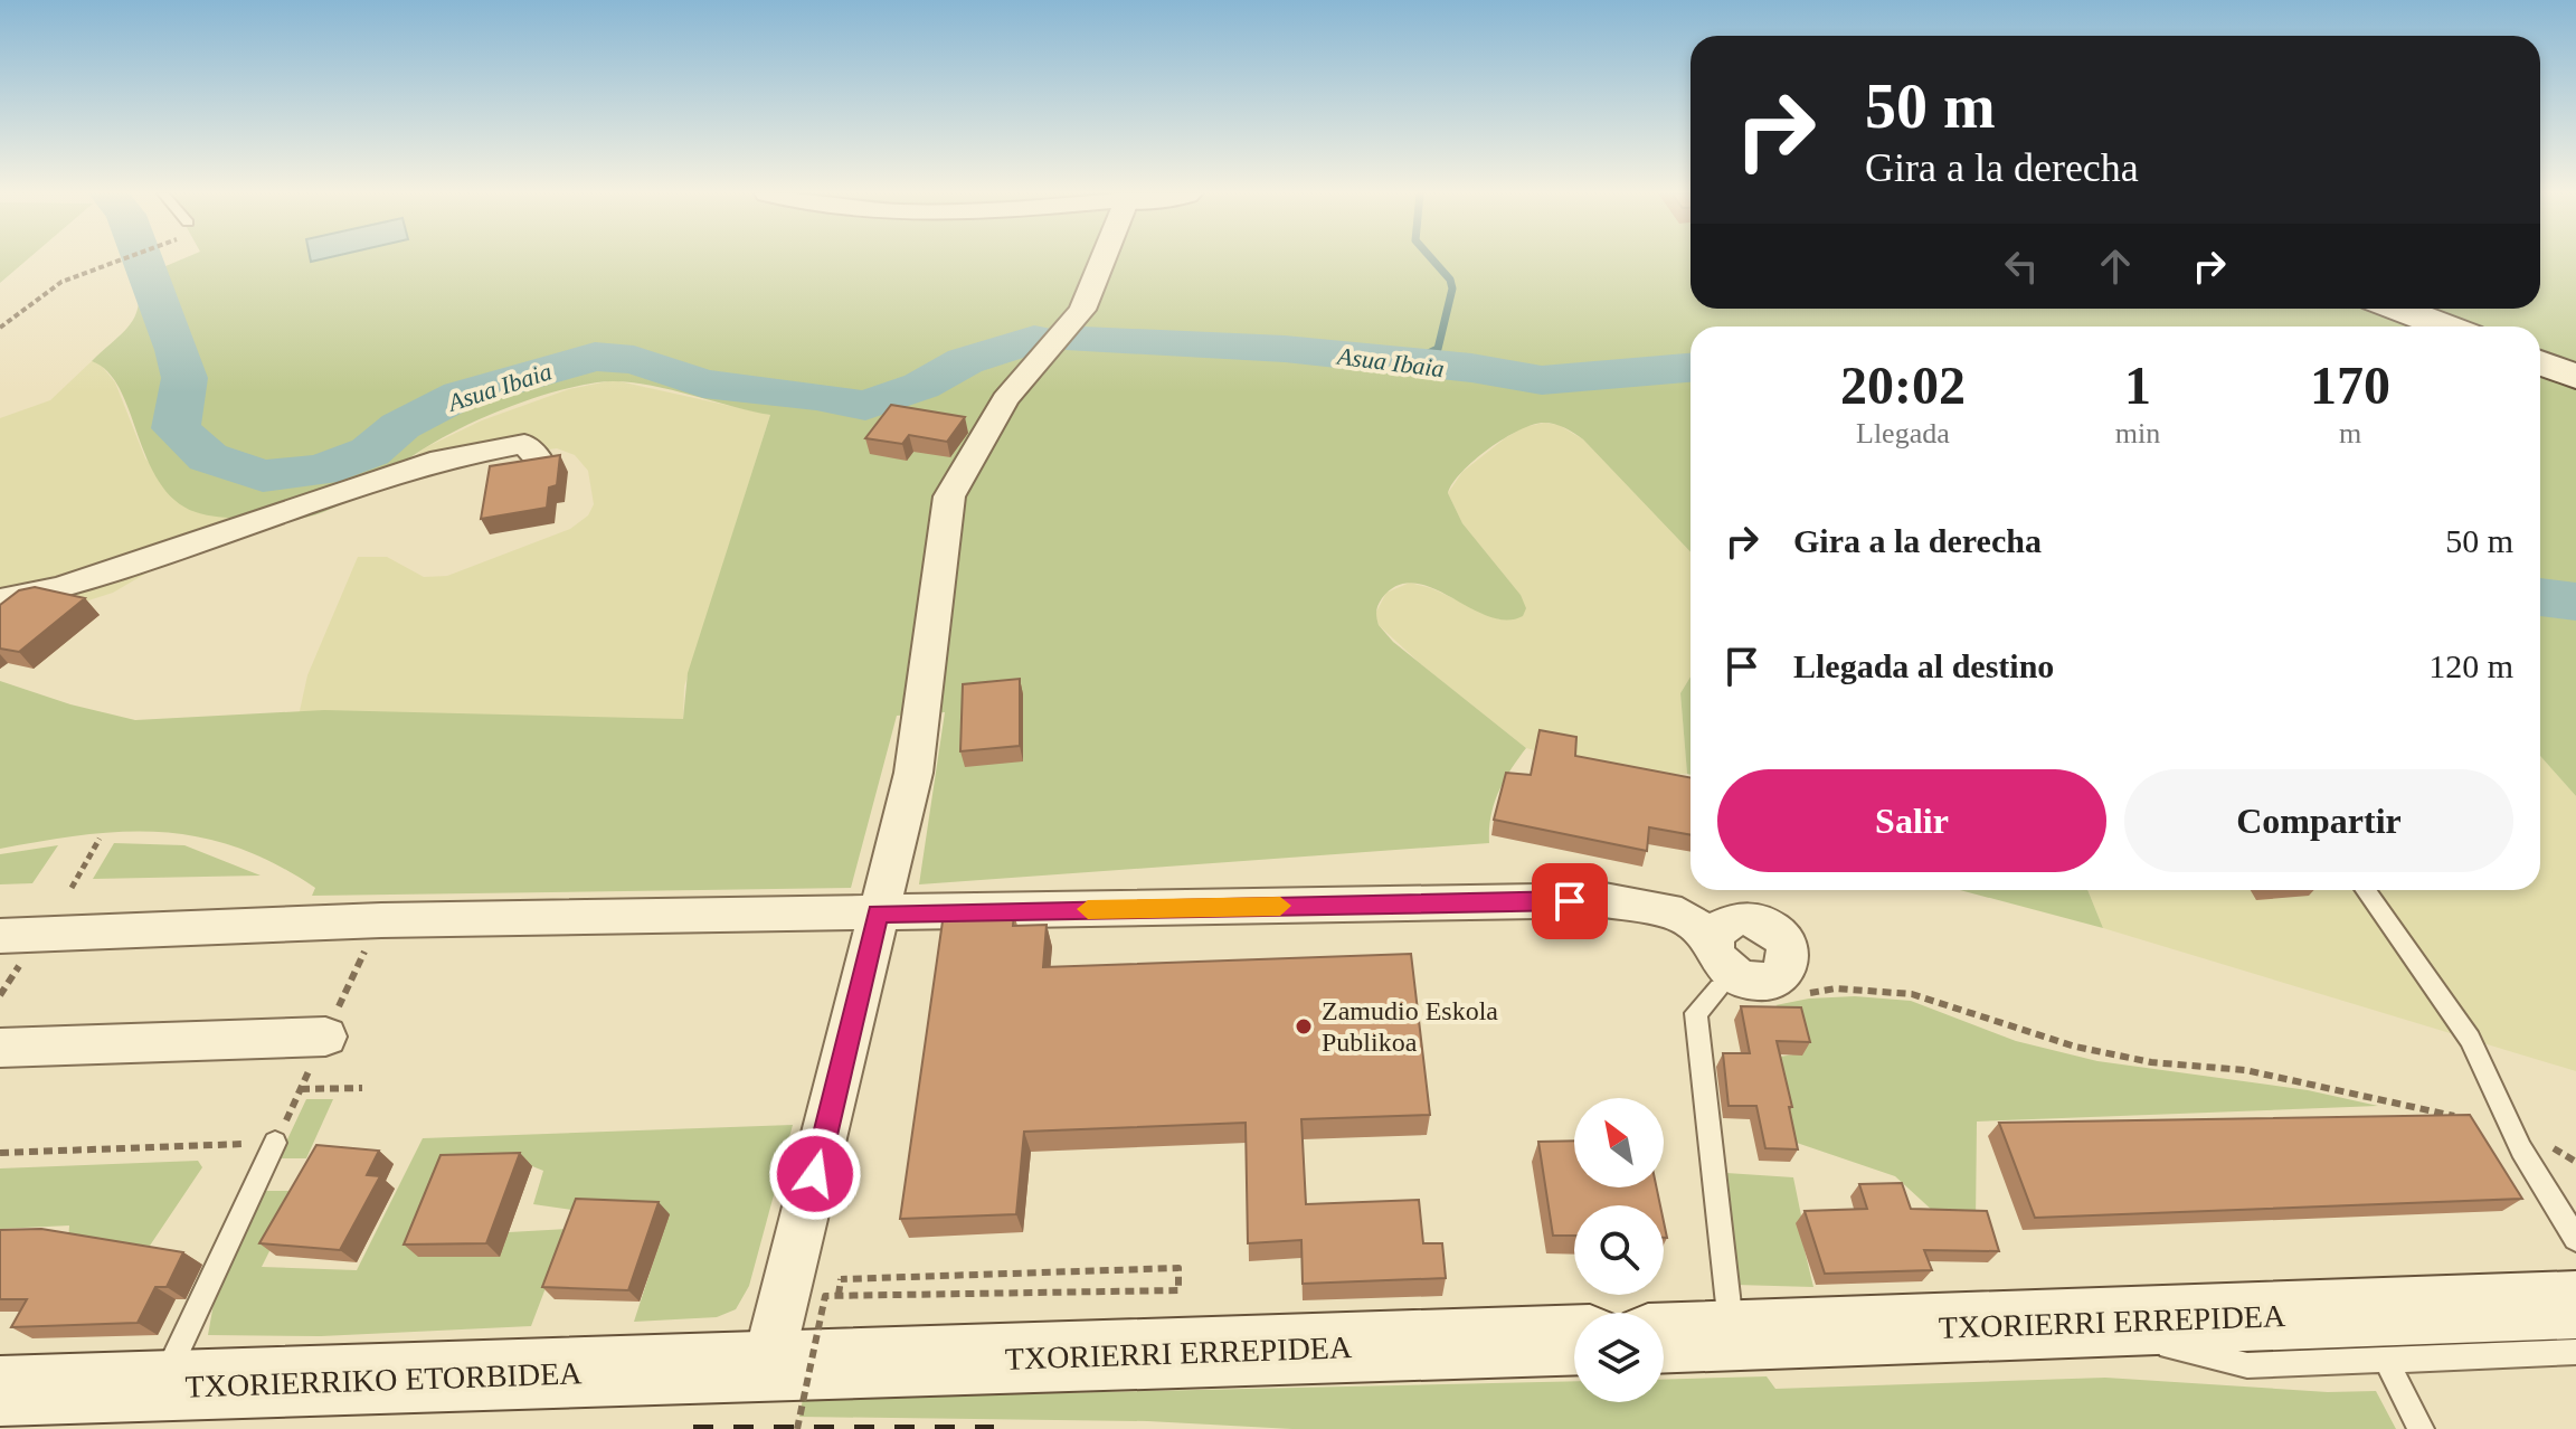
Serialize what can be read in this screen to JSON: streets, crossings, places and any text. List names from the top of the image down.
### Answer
{
  "streets": {
    "street": ["TXORIERRI ERREPIDEA", "TXORIERRIKO ETORBIDEA"]
  },
  "crossings": [
    ["TXORIERRI ERREPIDEA", "TXORIERRIKO ETORBIDEA"]
  ],
  "water": ["Asua Ibaia"],
  "places": ["Zamudio Eskola Publikoa"],
  "north": "top left",
  "page": {
    "turn": ["50 m", "Gira a la derecha"],
    "eta": [
      "20:02",
      "Llegada",
      "1",
      "min",
      "170",
      "m"
    ],
    "list": [
      {
        "name": "Gira a la derecha",
        "value": "50 m"
      },
      {
        "name": "Llegada al destino",
        "value": "120 m"
      }
    ],
    "buttons": ["Salir", "Compartir"]
  }
}
